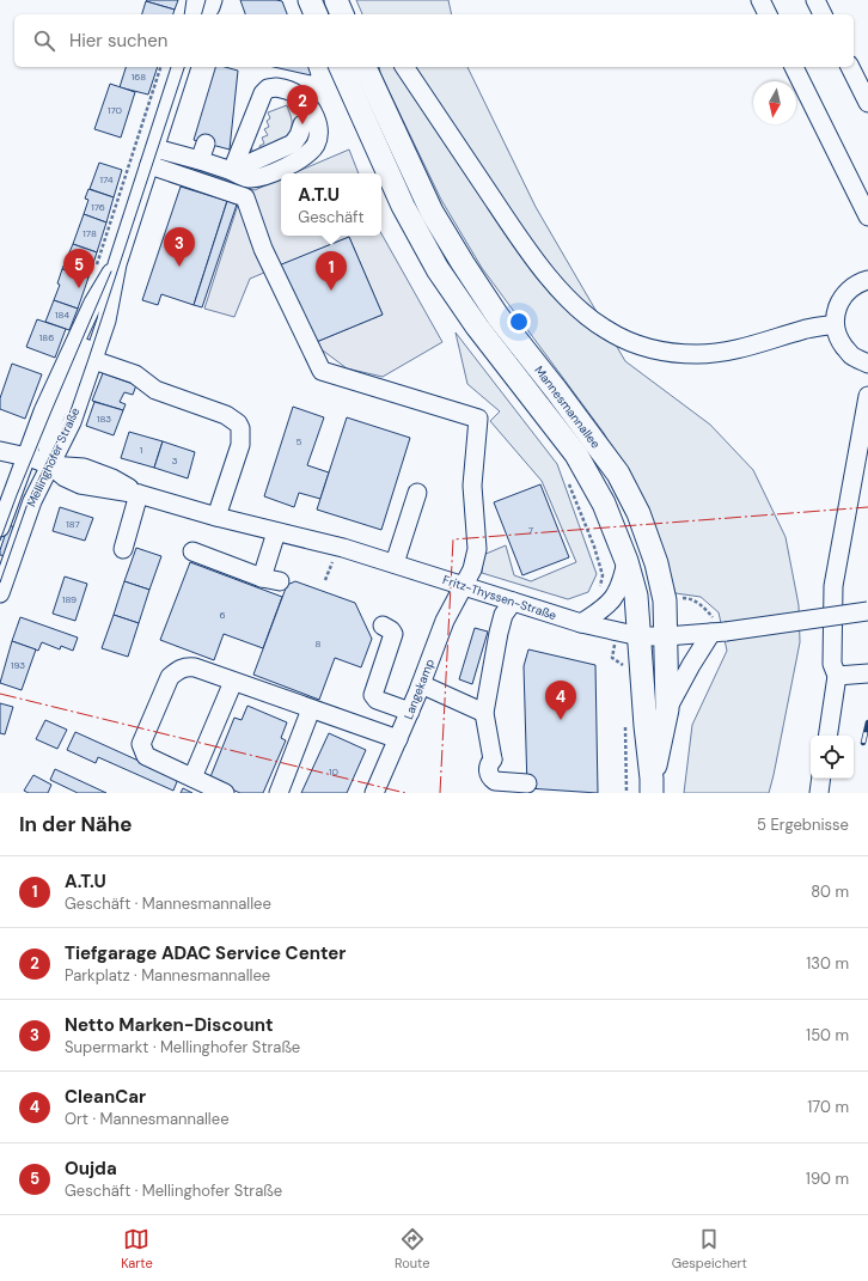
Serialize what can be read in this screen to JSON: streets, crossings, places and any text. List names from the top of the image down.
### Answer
{
  "streets": {
    "main road": ["Mannesmannallee"],
    "street": ["Mellinghofer Straße", "Fritz-Thyssen-Straße", "Langekamp"]
  },
  "crossings": [
    ["Mannesmannallee", "Fritz-Thyssen-Straße"],
    ["Mellinghofer Straße", "Fritz-Thyssen-Straße"],
    ["Mellinghofer Straße", "Langekamp"],
    ["Fritz-Thyssen-Straße", "Langekamp"]
  ],
  "house_numbers": [
    "168",
    "170",
    "174",
    "176",
    "178",
    "184",
    "186",
    "183",
    "5",
    "1",
    "3",
    "187",
    "7",
    "189",
    "6",
    "8",
    "193",
    "10"
  ],
  "north": "bottom",
  "page": {
    "search": "Hier suchen",
    "pins": [
      "2",
      "3",
      "5",
      "1",
      "4"
    ],
    "popup": ["A.T.U", "Geschäft"],
    "heading": ["In der Nähe", "5 Ergebnisse"],
    "list": [
      {
        "mark": "1",
        "name": "A.T.U",
        "note": "Geschäft · Mannesmannallee",
        "value": "80 m"
      },
      {
        "mark": "2",
        "name": "Tiefgarage ADAC Service Center",
        "note": "Parkplatz · Mannesmannallee",
        "value": "130 m"
      },
      {
        "mark": "3",
        "name": "Netto Marken-Discount",
        "note": "Supermarkt · Mellinghofer Straße",
        "value": "150 m"
      },
      {
        "mark": "4",
        "name": "CleanCar",
        "note": "Ort · Mannesmannallee",
        "value": "170 m"
      },
      {
        "mark": "5",
        "name": "Oujda",
        "note": "Geschäft · Mellinghofer Straße",
        "value": "190 m"
      }
    ],
    "nav": ["Karte", "Route", "Gespeichert"]
  }
}
